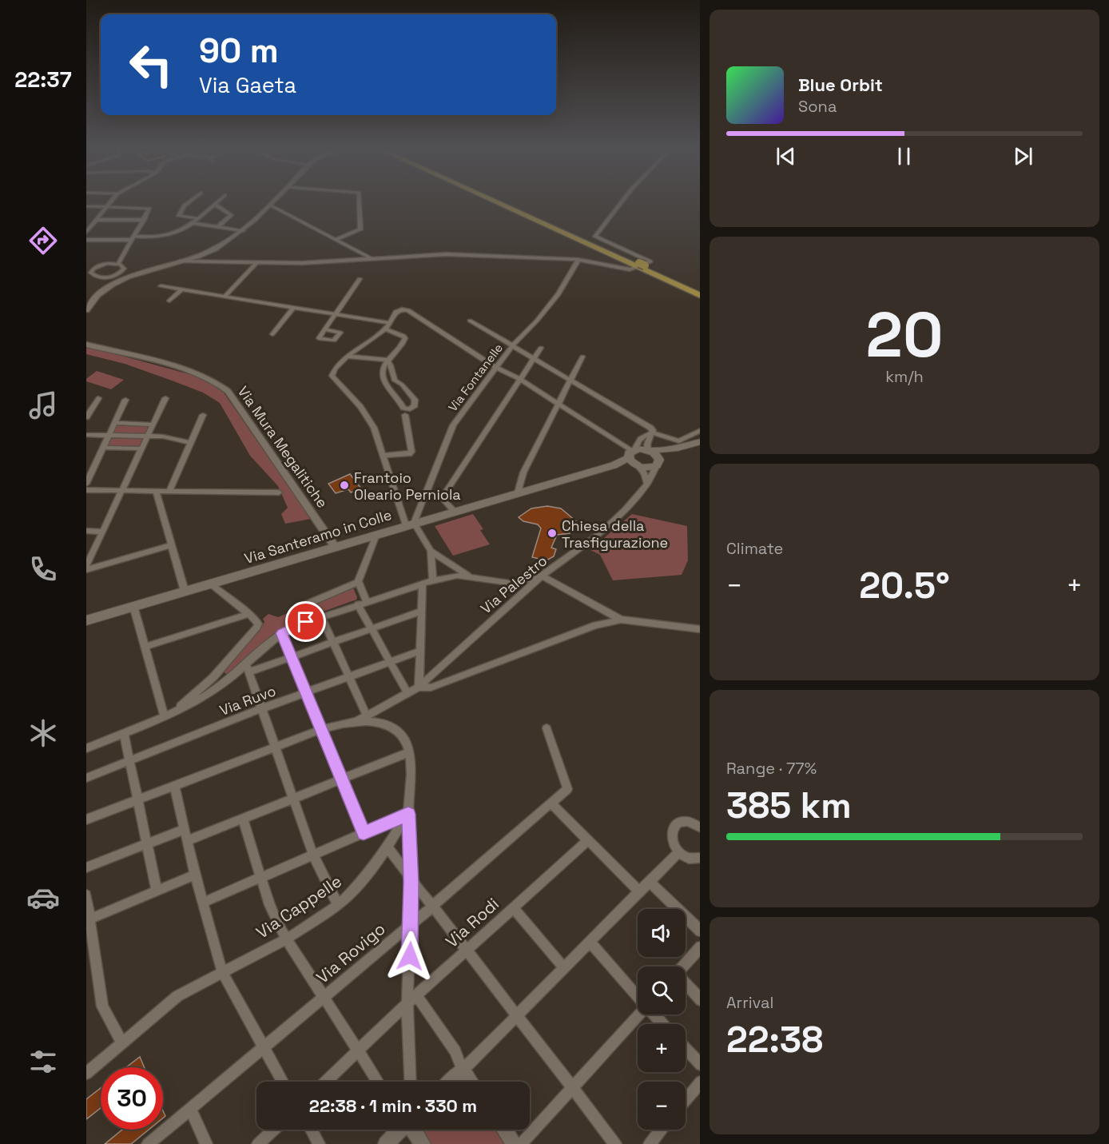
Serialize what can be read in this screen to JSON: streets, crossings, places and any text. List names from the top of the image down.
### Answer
{
  "streets": {
    "main road": ["Via Santeramo in Colle", "Via Palestro"],
    "street": [
      "Via Fontanelle",
      "Via Mura Megalitiche",
      "Via Ruvo",
      "Via Cappelle",
      "Via Rodi",
      "Via Rovigo"
    ]
  },
  "crossings": [
    ["Via Fontanelle", "Via Santeramo in Colle"],
    ["Via Mura Megalitiche", "Via Santeramo in Colle"],
    ["Via Santeramo in Colle", "Via Palestro"]
  ],
  "places": ["Frantoio Oleario Perniola", "Chiesa della Trasfigurazione"],
  "page": {
    "tabs": "22:37",
    "turn": ["90 m", "Via Gaeta"],
    "song": ["Blue Orbit", "Sona"],
    "tile": [
      ["20", "km/h"],
      "Climate",
      ["Range · 77%", "385 km"],
      ["Arrival", "22:38"]
    ],
    "heat": ["−", "20.5°", "+"],
    "map_buttons": ["+", "−"],
    "limit": "30",
    "trip": "22:38 · 1 min · 330 m"
  }
}
